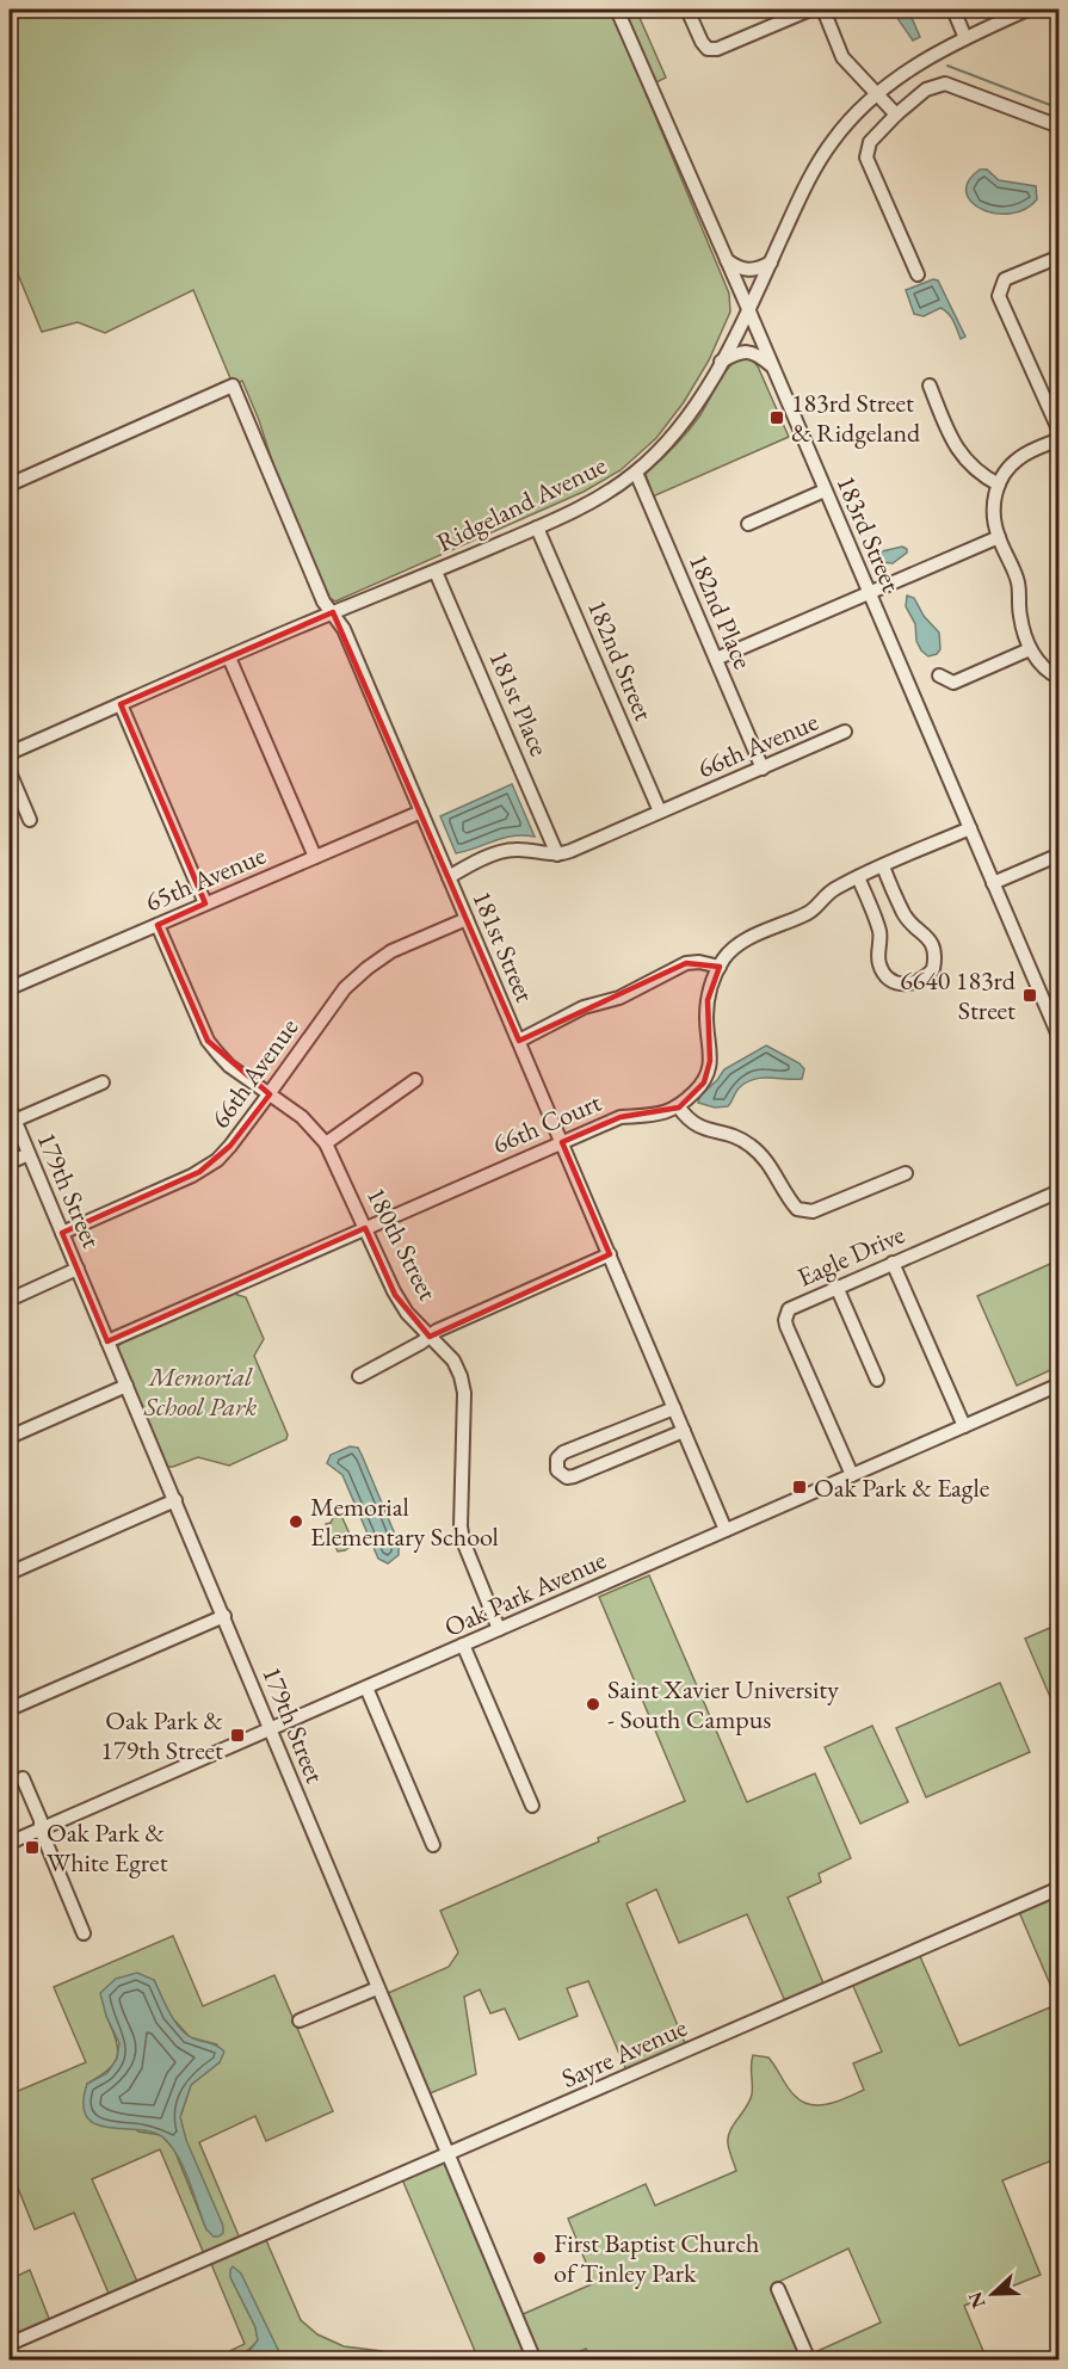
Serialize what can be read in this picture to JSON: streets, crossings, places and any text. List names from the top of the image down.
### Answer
{
  "streets": {
    "street": [
      "Ridgeland Avenue",
      "183rd Street",
      "182nd Place",
      "182nd Street",
      "181st Place",
      "66th Avenue",
      "65th Avenue",
      "181st Street",
      "66th Court",
      "179th Street",
      "180th Street",
      "Eagle Drive",
      "Oak Park Avenue",
      "Sayre Avenue"
    ]
  },
  "crossings": [
    ["Ridgeland Avenue", "183rd Street"],
    ["Ridgeland Avenue", "182nd Place"],
    ["Ridgeland Avenue", "182nd Street"],
    ["Ridgeland Avenue", "181st Place"],
    ["Ridgeland Avenue", "181st Street"],
    ["183rd Street", "66th Court"],
    ["182nd Place", "66th Avenue"],
    ["182nd Street", "66th Avenue"],
    ["181st Place", "66th Avenue"],
    ["66th Avenue", "181st Street"],
    ["66th Avenue", "179th Street"],
    ["66th Avenue", "180th Street"],
    ["65th Avenue", "181st Street"],
    ["65th Avenue", "180th Street"],
    ["181st Street", "66th Court"],
    ["181st Street", "Oak Park Avenue"],
    ["66th Court", "179th Street"],
    ["66th Court", "180th Street"],
    ["179th Street", "Oak Park Avenue"],
    ["179th Street", "Sayre Avenue"],
    ["180th Street", "Oak Park Avenue"],
    ["Eagle Drive", "Oak Park Avenue"]
  ],
  "parks": ["Memorial School Park"],
  "places": {
    "transit": [
      "183rd Street & Ridgeland",
      "6640 183rd Street",
      "Oak Park & Eagle",
      "Oak Park & 179th Street",
      "Oak Park & White Egret"
    ],
    "other": ["Memorial Elementary School", "Saint Xavier University - South Campus", "First Baptist Church of Tinley Park"]
  },
  "north": "left"
}
